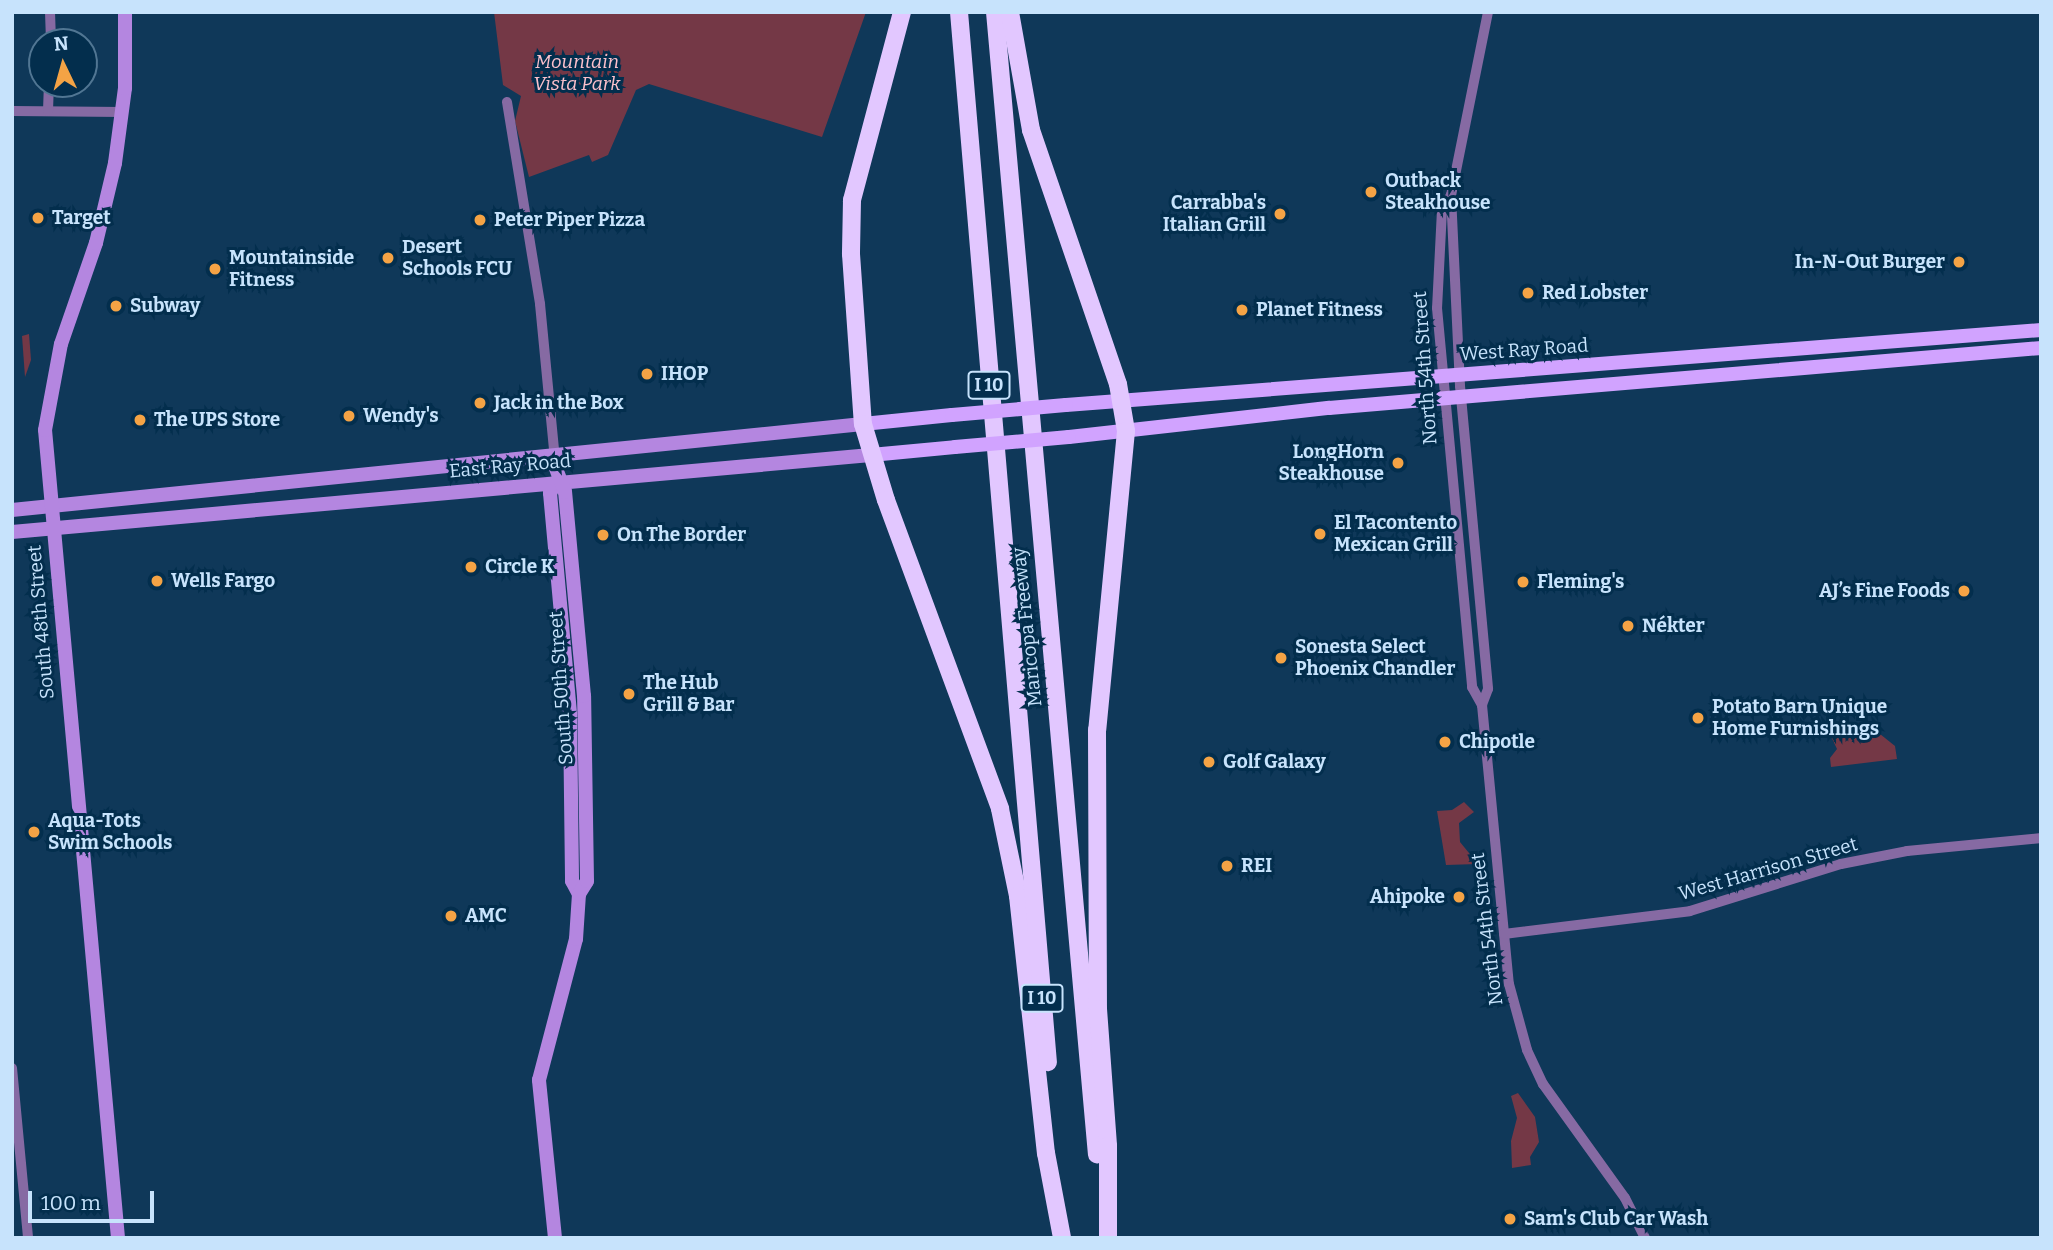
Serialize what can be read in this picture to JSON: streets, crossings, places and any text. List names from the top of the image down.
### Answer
{
  "streets": {
    "highway": ["I 10", "Maricopa Freeway"],
    "main road": [
      "West Ray Road",
      "East Ray Road",
      "South 48th Street",
      "South 50th Street"
    ],
    "street": ["North 54th Street", "West Harrison Street"]
  },
  "crossings": [
    ["West Ray Road", "North 54th Street"],
    ["West Ray Road", "East Ray Road"],
    ["North 54th Street", "West Harrison Street"],
    ["East Ray Road", "South 48th Street"],
    ["East Ray Road", "South 50th Street"]
  ],
  "parks": ["Mountain Vista Park"],
  "places": [
    "Outback Steakhouse",
    "Carrabba's Italian Grill",
    "Target",
    "Peter Piper Pizza",
    "Desert Schools FCU",
    "In-N-Out Burger",
    "Mountainside Fitness",
    "Red Lobster",
    "Subway",
    "Planet Fitness",
    "IHOP",
    "Jack in the Box",
    "Wendy's",
    "The UPS Store",
    "LongHorn Steakhouse",
    "El Tacontento Mexican Grill",
    "On The Border",
    "Circle K",
    "Wells Fargo",
    "Fleming's",
    "AJ’s Fine Foods",
    "Nékter",
    "Sonesta Select Phoenix Chandler",
    "The Hub Grill & Bar",
    "Potato Barn Unique Home Furnishings",
    "Chipotle",
    "Golf Galaxy",
    "Aqua-Tots Swim Schools",
    "REI",
    "Ahipoke",
    "AMC",
    "Sam's Club Car Wash"
  ],
  "scale_bar": "100 m",
  "north": "top"
}
